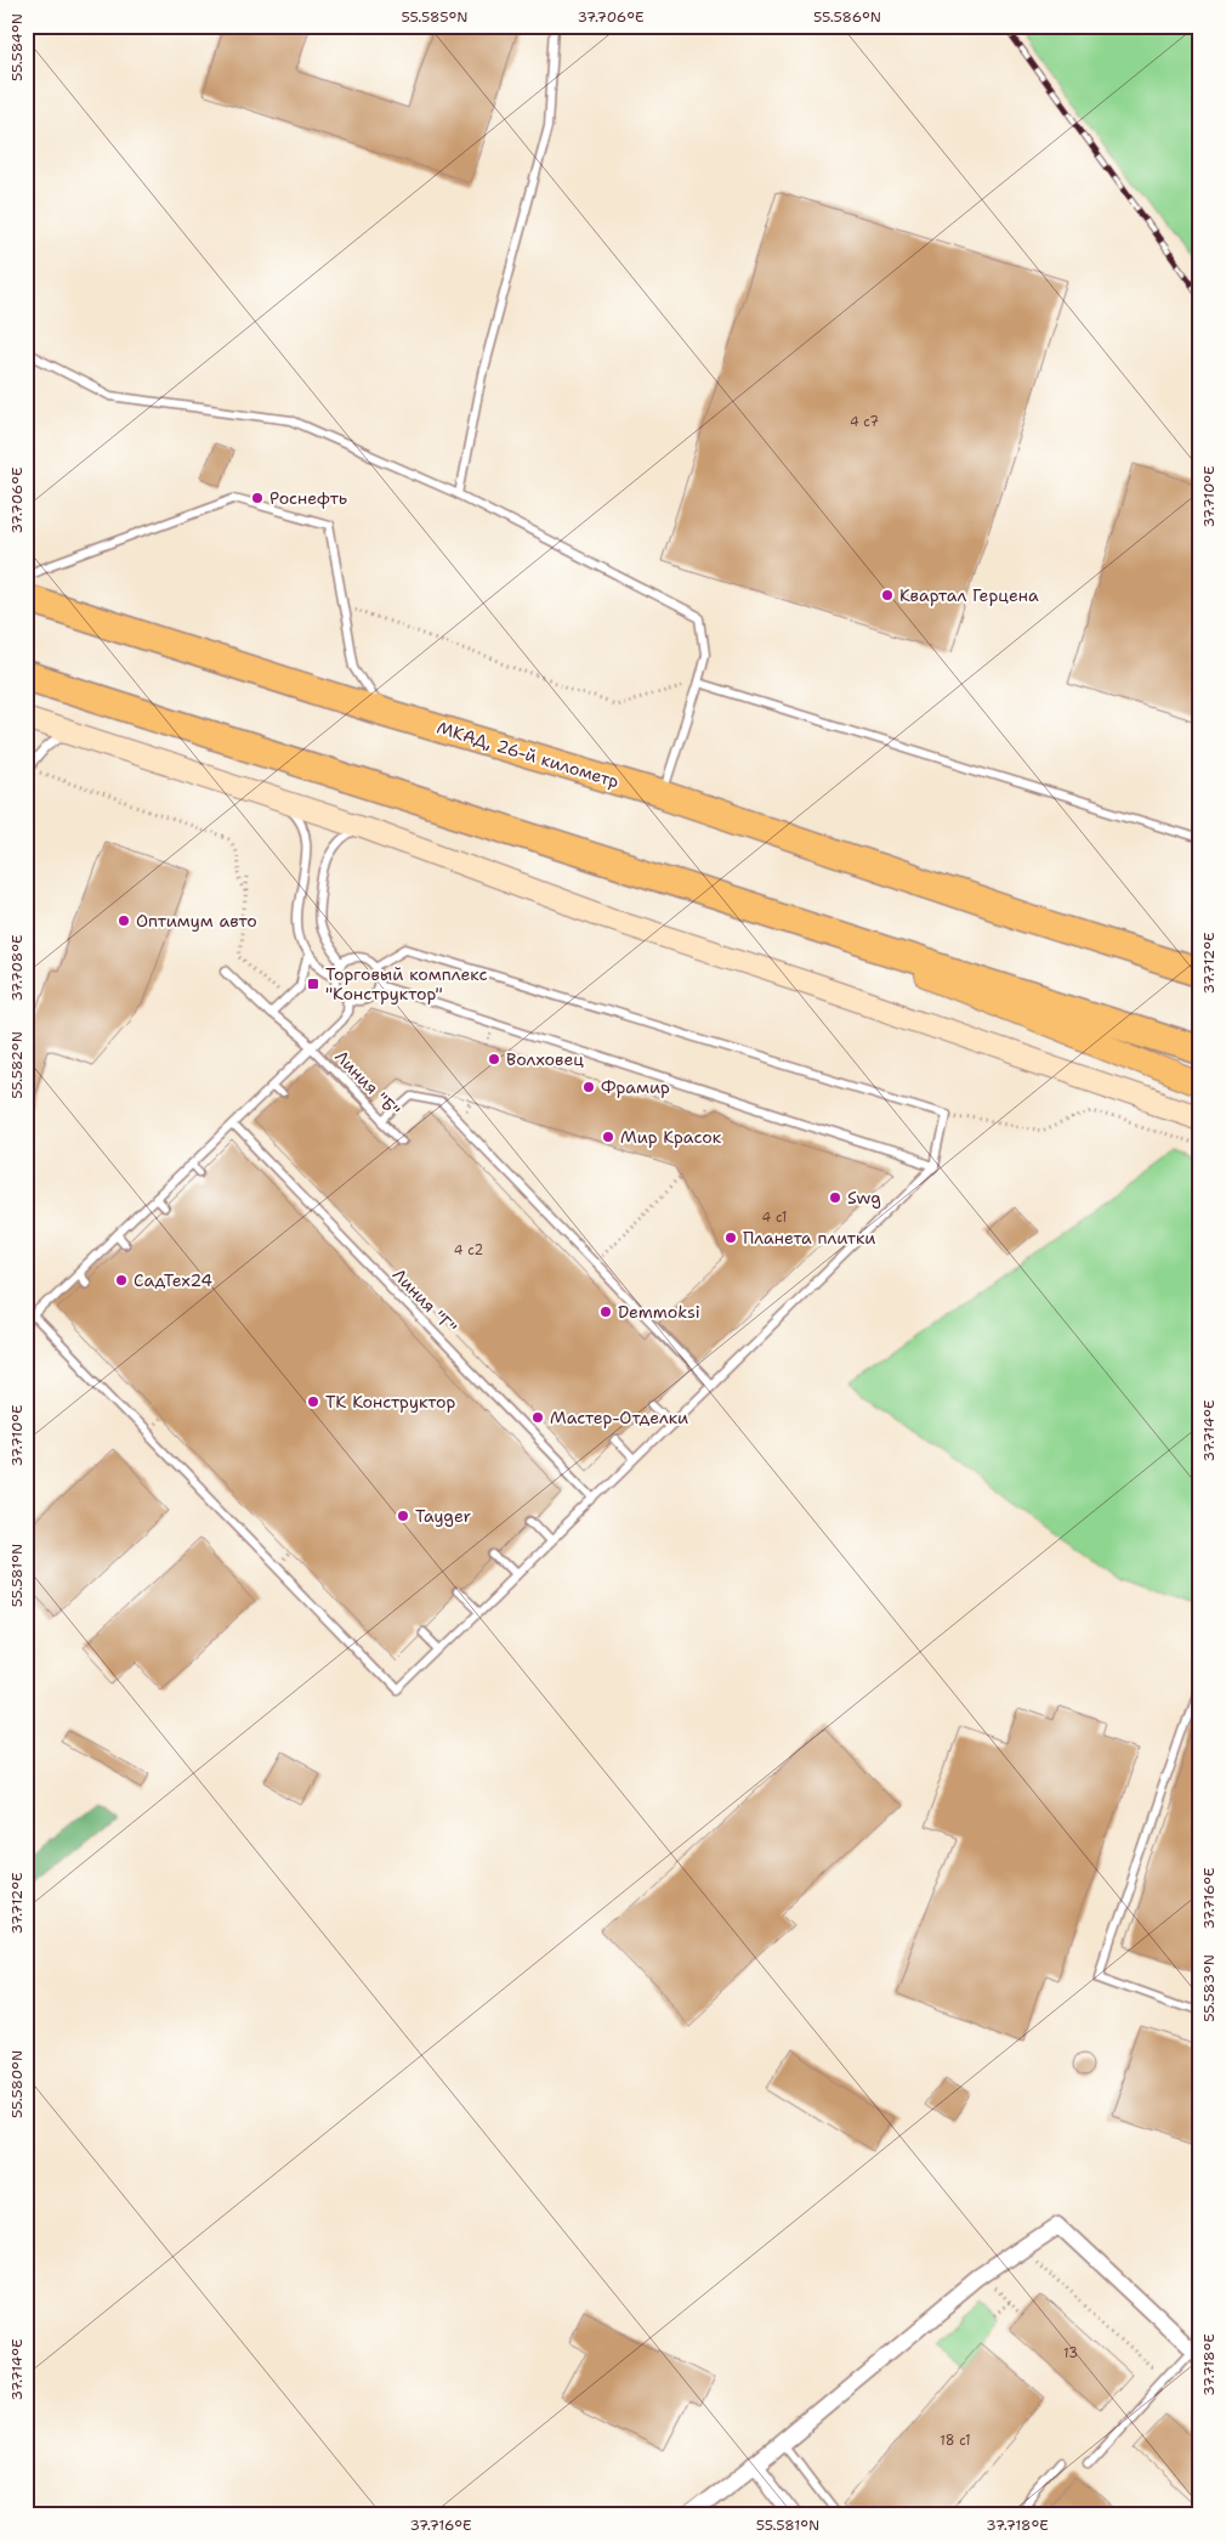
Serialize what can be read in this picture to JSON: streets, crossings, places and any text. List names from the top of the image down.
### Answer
{
  "streets": {
    "highway": ["МКАД, 26-й километр"],
    "lane": ["Линия \"Б\"", "Линия \"Г\""]
  },
  "places": {
    "other": [
      "Роснефть",
      "Квартал Герцена",
      "Оптимум авто",
      "Волховец",
      "Фрамир",
      "Мир Красок",
      "Swg",
      "Планета плитки",
      "СадТех24",
      "Demmoksi",
      "ТК Конструктор",
      "Мастер-Отделки",
      "Tayger"
    ],
    "transit": ["Торговый комплекс \"Конструктор\""]
  },
  "house_numbers": [
    "4 с7",
    "4 с1",
    "4 с2",
    "13",
    "18 с1"
  ],
  "coordinates": [
    "55.585°N",
    "37.706°E",
    "55.586°N",
    "55.584°N",
    "37.710°E",
    "37.712°E",
    "37.708°E",
    "55.582°N",
    "37.714°E",
    "55.581°N",
    "37.716°E",
    "55.583°N",
    "55.580°N",
    "37.718°E"
  ]
}
